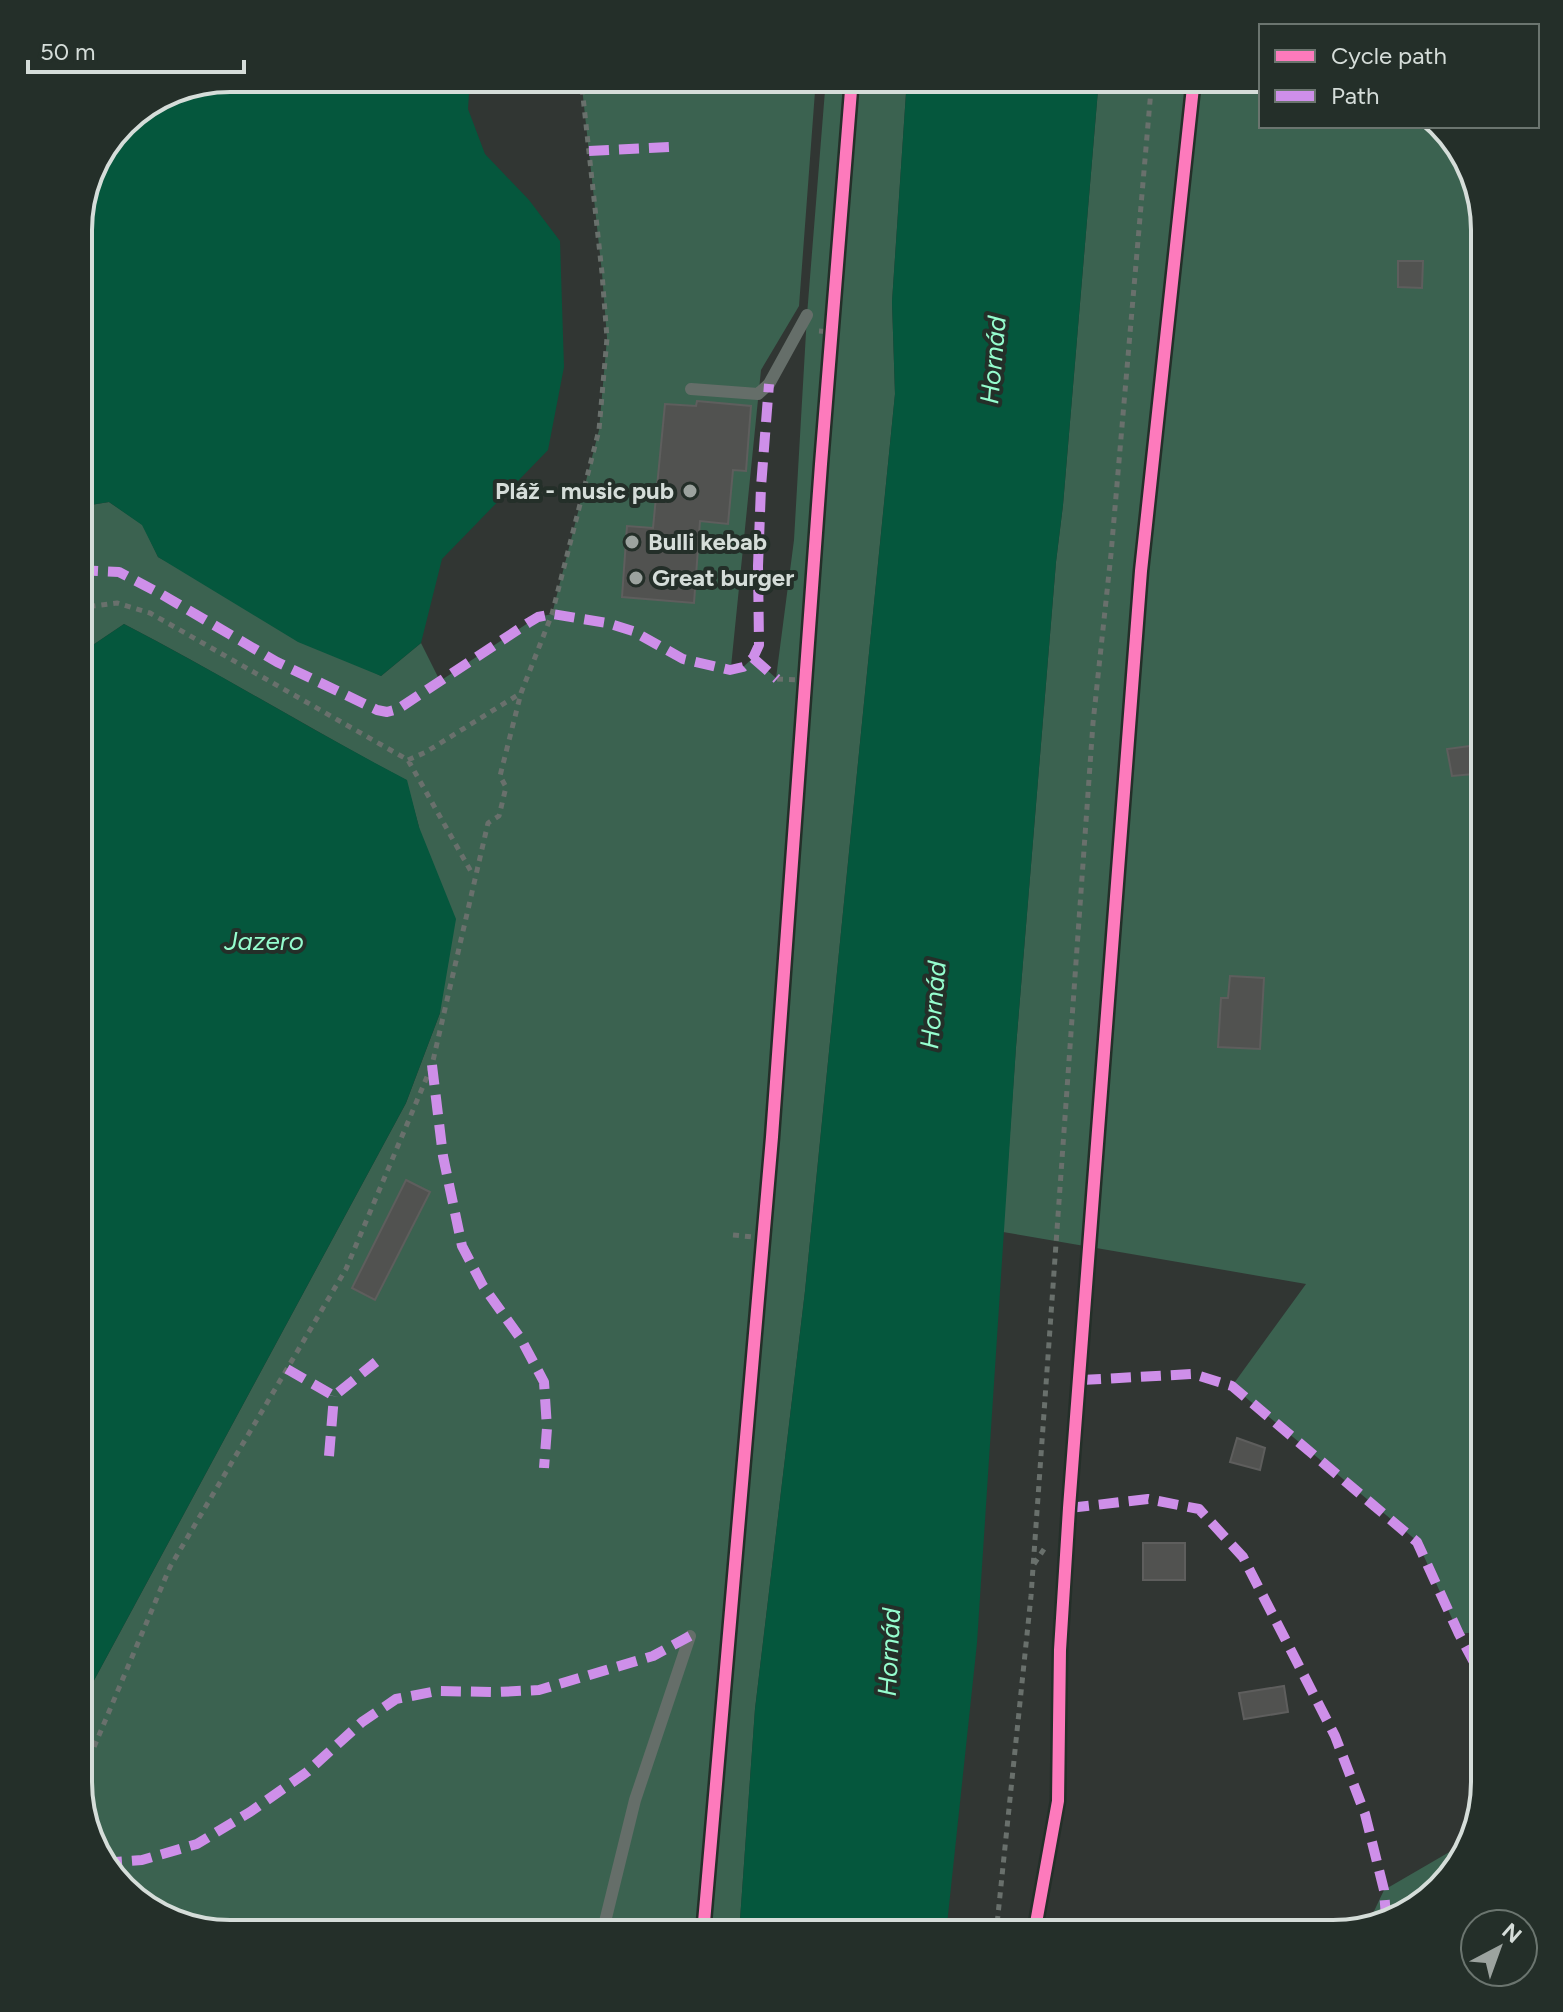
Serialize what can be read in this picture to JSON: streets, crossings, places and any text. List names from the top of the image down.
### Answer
{
  "water": ["Hornád", "Jazero"],
  "places": ["Pláž - music pub", "Bulli kebab", "Great burger"],
  "legend": ["Cycle path", "Path"],
  "scale_bar": "50 m",
  "north": "top right"
}
